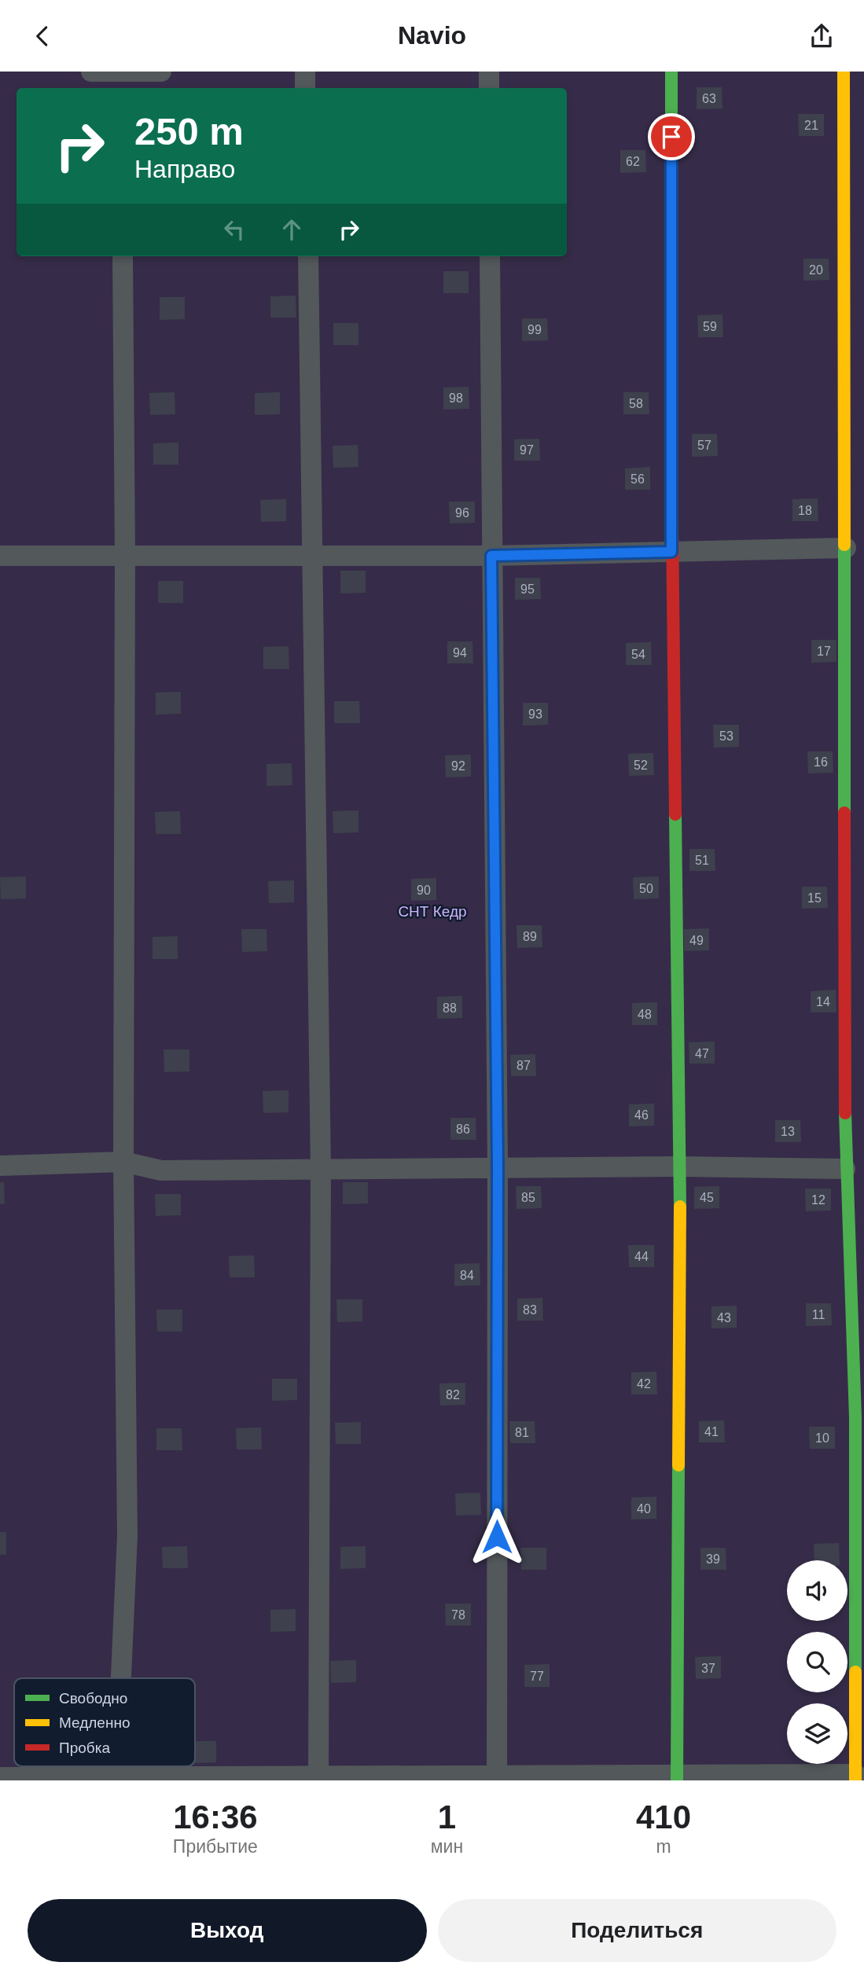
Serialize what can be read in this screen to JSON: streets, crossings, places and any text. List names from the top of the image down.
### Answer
{
  "parks": ["СНТ Кедр"],
  "house_numbers": [
    "63",
    "21",
    "62",
    "20",
    "59",
    "99",
    "98",
    "58",
    "57",
    "97",
    "56",
    "18",
    "96",
    "95",
    "17",
    "94",
    "54",
    "93",
    "53",
    "16",
    "52",
    "92",
    "51",
    "50",
    "90",
    "15",
    "89",
    "49",
    "14",
    "88",
    "48",
    "47",
    "87",
    "46",
    "86",
    "13",
    "85",
    "45",
    "12",
    "44",
    "84",
    "83",
    "11",
    "43",
    "42",
    "82",
    "41",
    "81",
    "10",
    "40",
    "39",
    "78",
    "37",
    "77"
  ],
  "legend": ["Свободно", "Медленно", "Пробка"],
  "page": {
    "header": "Navio",
    "turn": ["250 m", "Направо"],
    "eta": [
      "16:36",
      "Прибытие",
      "1",
      "мин",
      "410",
      "m"
    ],
    "buttons": ["Выход", "Поделиться"]
  }
}
